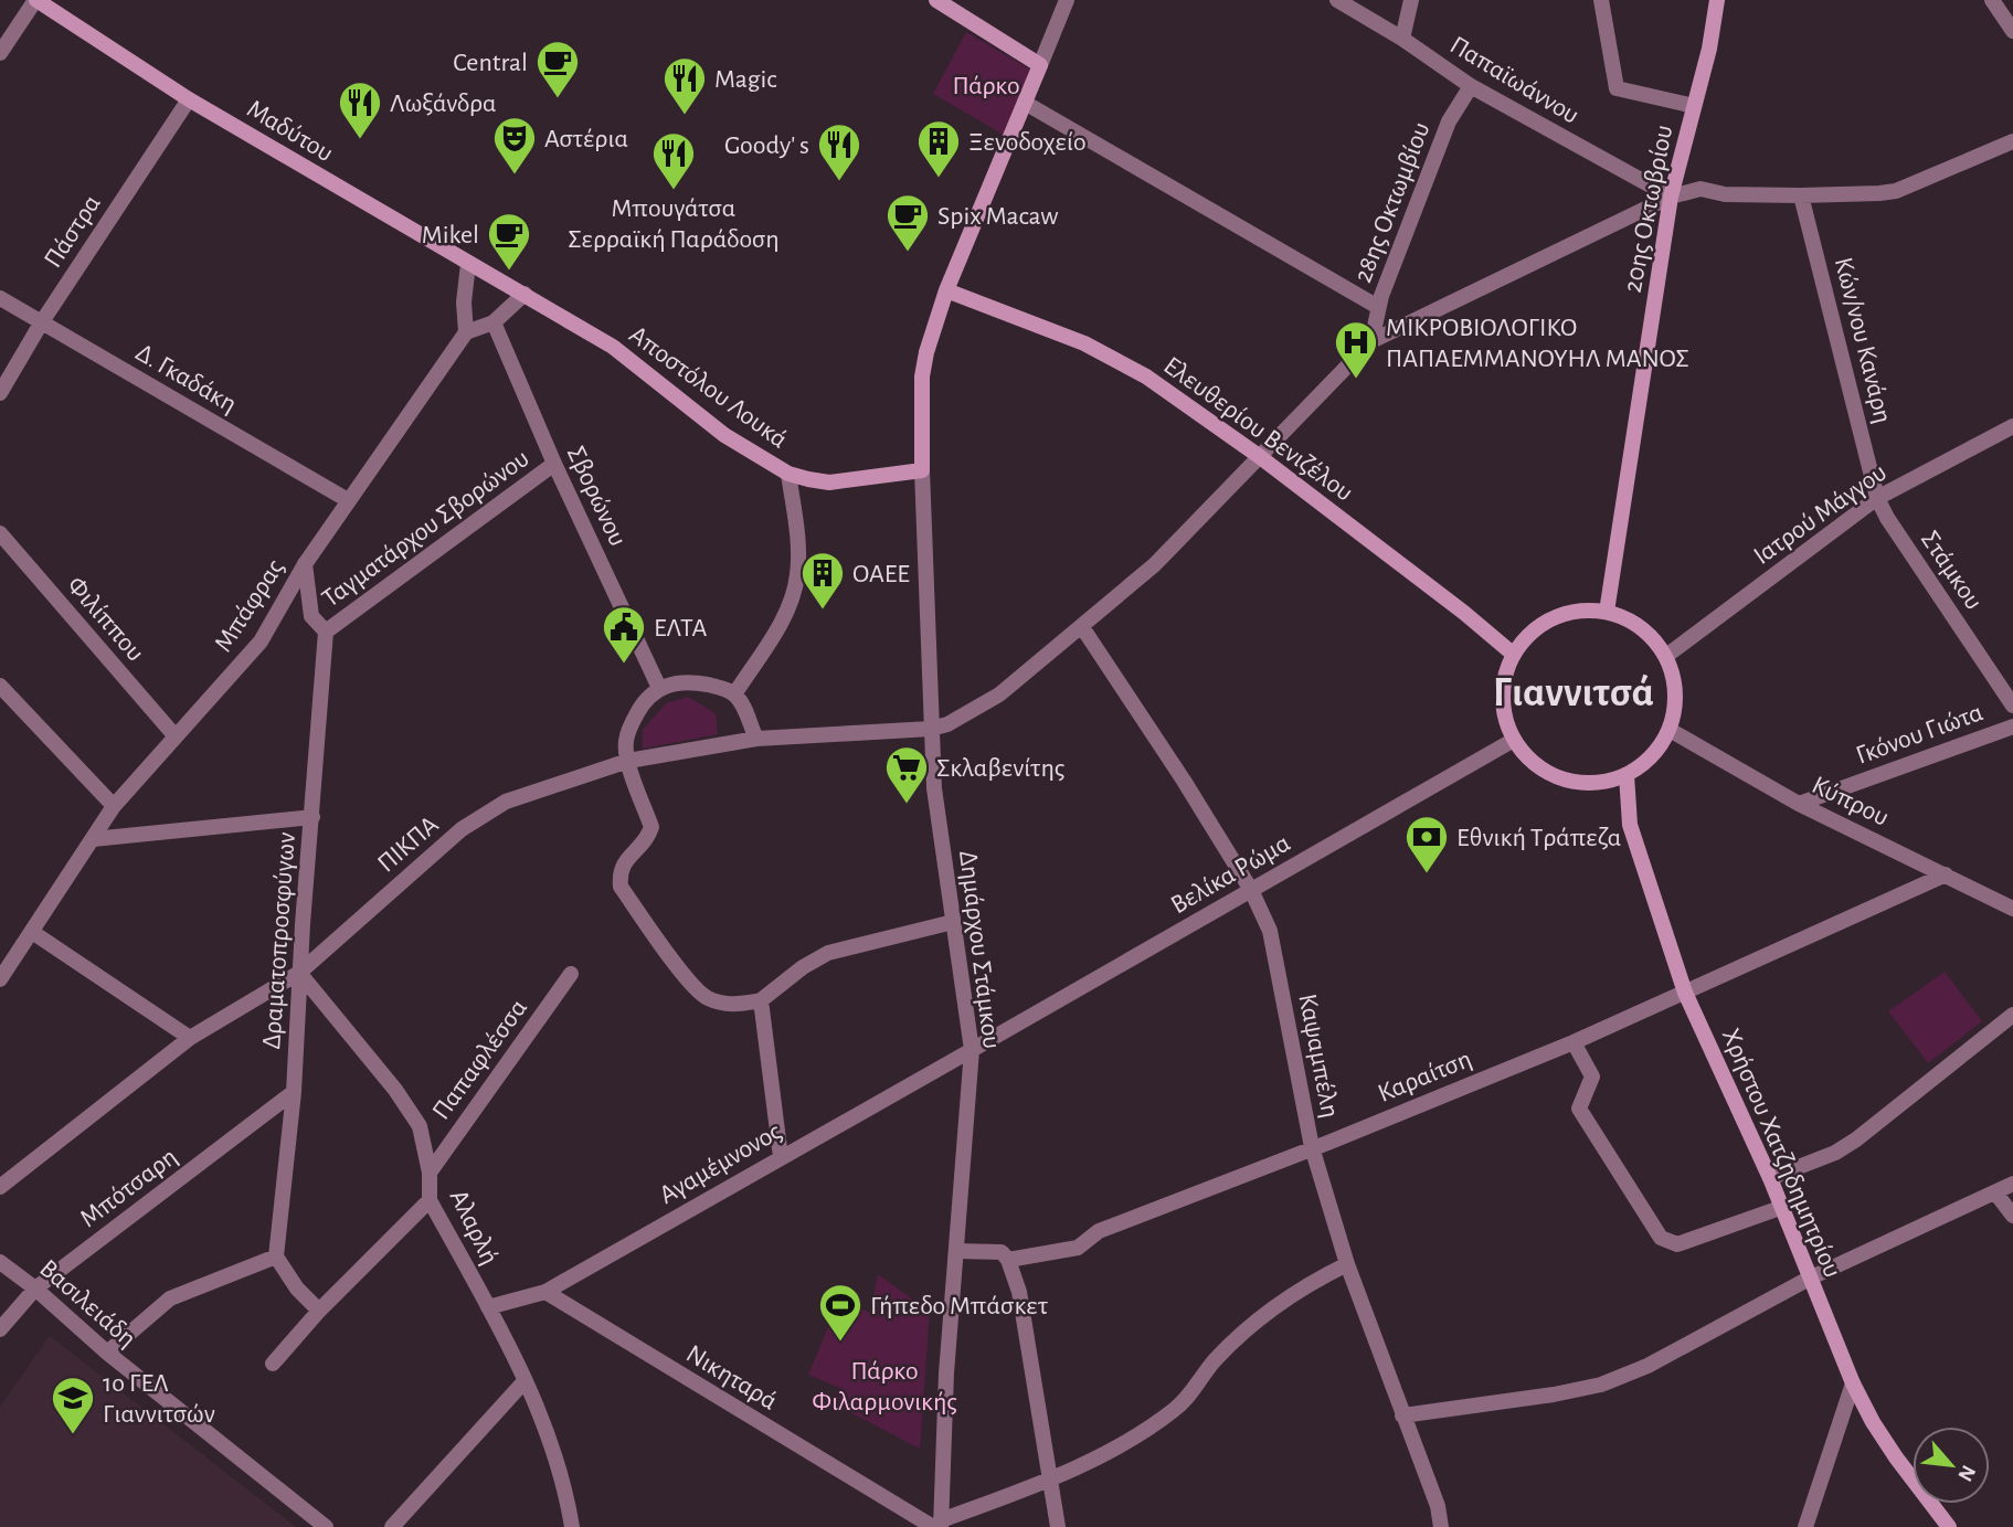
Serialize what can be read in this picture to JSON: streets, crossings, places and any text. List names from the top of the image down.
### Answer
{
  "streets": {
    "main road": [
      "Μαδύτου",
      "20ης Οκτωβρίου",
      "Αποστόλου Λουκά",
      "Ελευθερίου Βενιζέλου",
      "Χρήστου Χατζηδημητρίου"
    ],
    "street": [
      "Παπαϊωάννου",
      "28ης Οκτωμβίου",
      "Πάστρα",
      "Κών/νου Κανάρη",
      "Δ. Γκαδάκη",
      "Σβορώνου",
      "Ιατρού Μάγγου",
      "Ταγματάρχου Σβορώνου",
      "Στάμκου",
      "Μπάφρας",
      "Φιλίππου",
      "Γκόνου Γιώτα",
      "Κύπρου",
      "ΠΙΚΠΑ",
      "Βελίκα Ρώμα",
      "Δραματοπροσφύγων",
      "Δημάρχου Στάμκου",
      "Καψαμπέλη",
      "Παπαφλέσσα",
      "Καραίτση",
      "Αγαμέμνονος",
      "Μπότσαρη",
      "Αλαρλή",
      "Βασιλειάδη",
      "Νικηταρά"
    ]
  },
  "crossings": [
    ["Παπαϊωάννου", "28ης Οκτωμβίου"],
    ["Παπαϊωάννου", "20ης Οκτωβρίου"],
    ["Μαδύτου", "Πάστρα"],
    ["Μαδύτου", "Αποστόλου Λουκά"],
    ["28ης Οκτωμβίου", "ΠΙΚΠΑ"],
    ["20ης Οκτωβρίου", "Ελευθερίου Βενιζέλου"],
    ["20ης Οκτωβρίου", "Ιατρού Μάγγου"],
    ["20ης Οκτωβρίου", "Κύπρου"],
    ["20ης Οκτωβρίου", "Βελίκα Ρώμα"],
    ["20ης Οκτωβρίου", "Χρήστου Χατζηδημητρίου"],
    ["Πάστρα", "Δ. Γκαδάκη"],
    ["Κών/νου Κανάρη", "Ιατρού Μάγγου"],
    ["Κών/νου Κανάρη", "Στάμκου"],
    ["Δ. Γκαδάκη", "Μπάφρας"],
    ["Αποστόλου Λουκά", "Δημάρχου Στάμκου"],
    ["Ελευθερίου Βενιζέλου", "Ιατρού Μάγγου"],
    ["Ελευθερίου Βενιζέλου", "Κύπρου"],
    ["Ελευθερίου Βενιζέλου", "ΠΙΚΠΑ"],
    ["Ελευθερίου Βενιζέλου", "Βελίκα Ρώμα"],
    ["Ελευθερίου Βενιζέλου", "Χρήστου Χατζηδημητρίου"],
    ["Σβορώνου", "Ταγματάρχου Σβορώνου"],
    ["Ιατρού Μάγγου", "Στάμκου"],
    ["Ιατρού Μάγγου", "Κύπρου"],
    ["Ιατρού Μάγγου", "Βελίκα Ρώμα"],
    ["Ιατρού Μάγγου", "Χρήστου Χατζηδημητρίου"],
    ["Ταγματάρχου Σβορώνου", "Δραματοπροσφύγων"],
    ["Μπάφρας", "Φιλίππου"],
    ["Γκόνου Γιώτα", "Κύπρου"],
    ["Κύπρου", "Βελίκα Ρώμα"],
    ["Κύπρου", "Καραίτση"],
    ["Κύπρου", "Χρήστου Χατζηδημητρίου"],
    ["ΠΙΚΠΑ", "Δραματοπροσφύγων"],
    ["ΠΙΚΠΑ", "Δημάρχου Στάμκου"],
    ["ΠΙΚΠΑ", "Καψαμπέλη"],
    ["ΠΙΚΠΑ", "Αλαρλή"],
    ["Βελίκα Ρώμα", "Δημάρχου Στάμκου"],
    ["Βελίκα Ρώμα", "Καψαμπέλη"],
    ["Βελίκα Ρώμα", "Χρήστου Χατζηδημητρίου"],
    ["Βελίκα Ρώμα", "Αγαμέμνονος"],
    ["Δραματοπροσφύγων", "Μπότσαρη"],
    ["Δραματοπροσφύγων", "Αλαρλή"],
    ["Δημάρχου Στάμκου", "Καραίτση"],
    ["Δημάρχου Στάμκου", "Αγαμέμνονος"],
    ["Καψαμπέλη", "Καραίτση"],
    ["Παπαφλέσσα", "Αλαρλή"],
    ["Καραίτση", "Χρήστου Χατζηδημητρίου"],
    ["Αγαμέμνονος", "Αλαρλή"],
    ["Αγαμέμνονος", "Νικηταρά"],
    ["Μπότσαρη", "Βασιλειάδη"]
  ],
  "districts": ["Γιαννιτσά"],
  "parks": ["Πάρκο", "Πάρκο Φιλαρμονικής"],
  "places": {
    "cafe": ["Central", "Spix Macaw", "Mikel"],
    "restaurant": [
      "Magic",
      "Λωξάνδρα",
      "Goody' s",
      "Μπουγάτσα Σερραϊκή Παράδοση"
    ],
    "theatre": ["Αστέρια"],
    "building": ["Ξενοδοχείο", "ΟΑΕΕ"],
    "hospital": ["ΜΙΚΡΟΒΙΟΛΟΓΙΚΟ ΠΑΠΑΕΜΜΑΝΟΥΗΛ ΜΑΝΟΣ"],
    "public building": ["ΕΛΤΑ"],
    "supermarket": ["Σκλαβενίτης"],
    "bank": ["Εθνική Τράπεζα"],
    "sports": ["Γήπεδο Μπάσκετ"],
    "school or university": ["1o ΓΕΛ Γιαννιτσών"]
  },
  "north": "bottom right"
}
